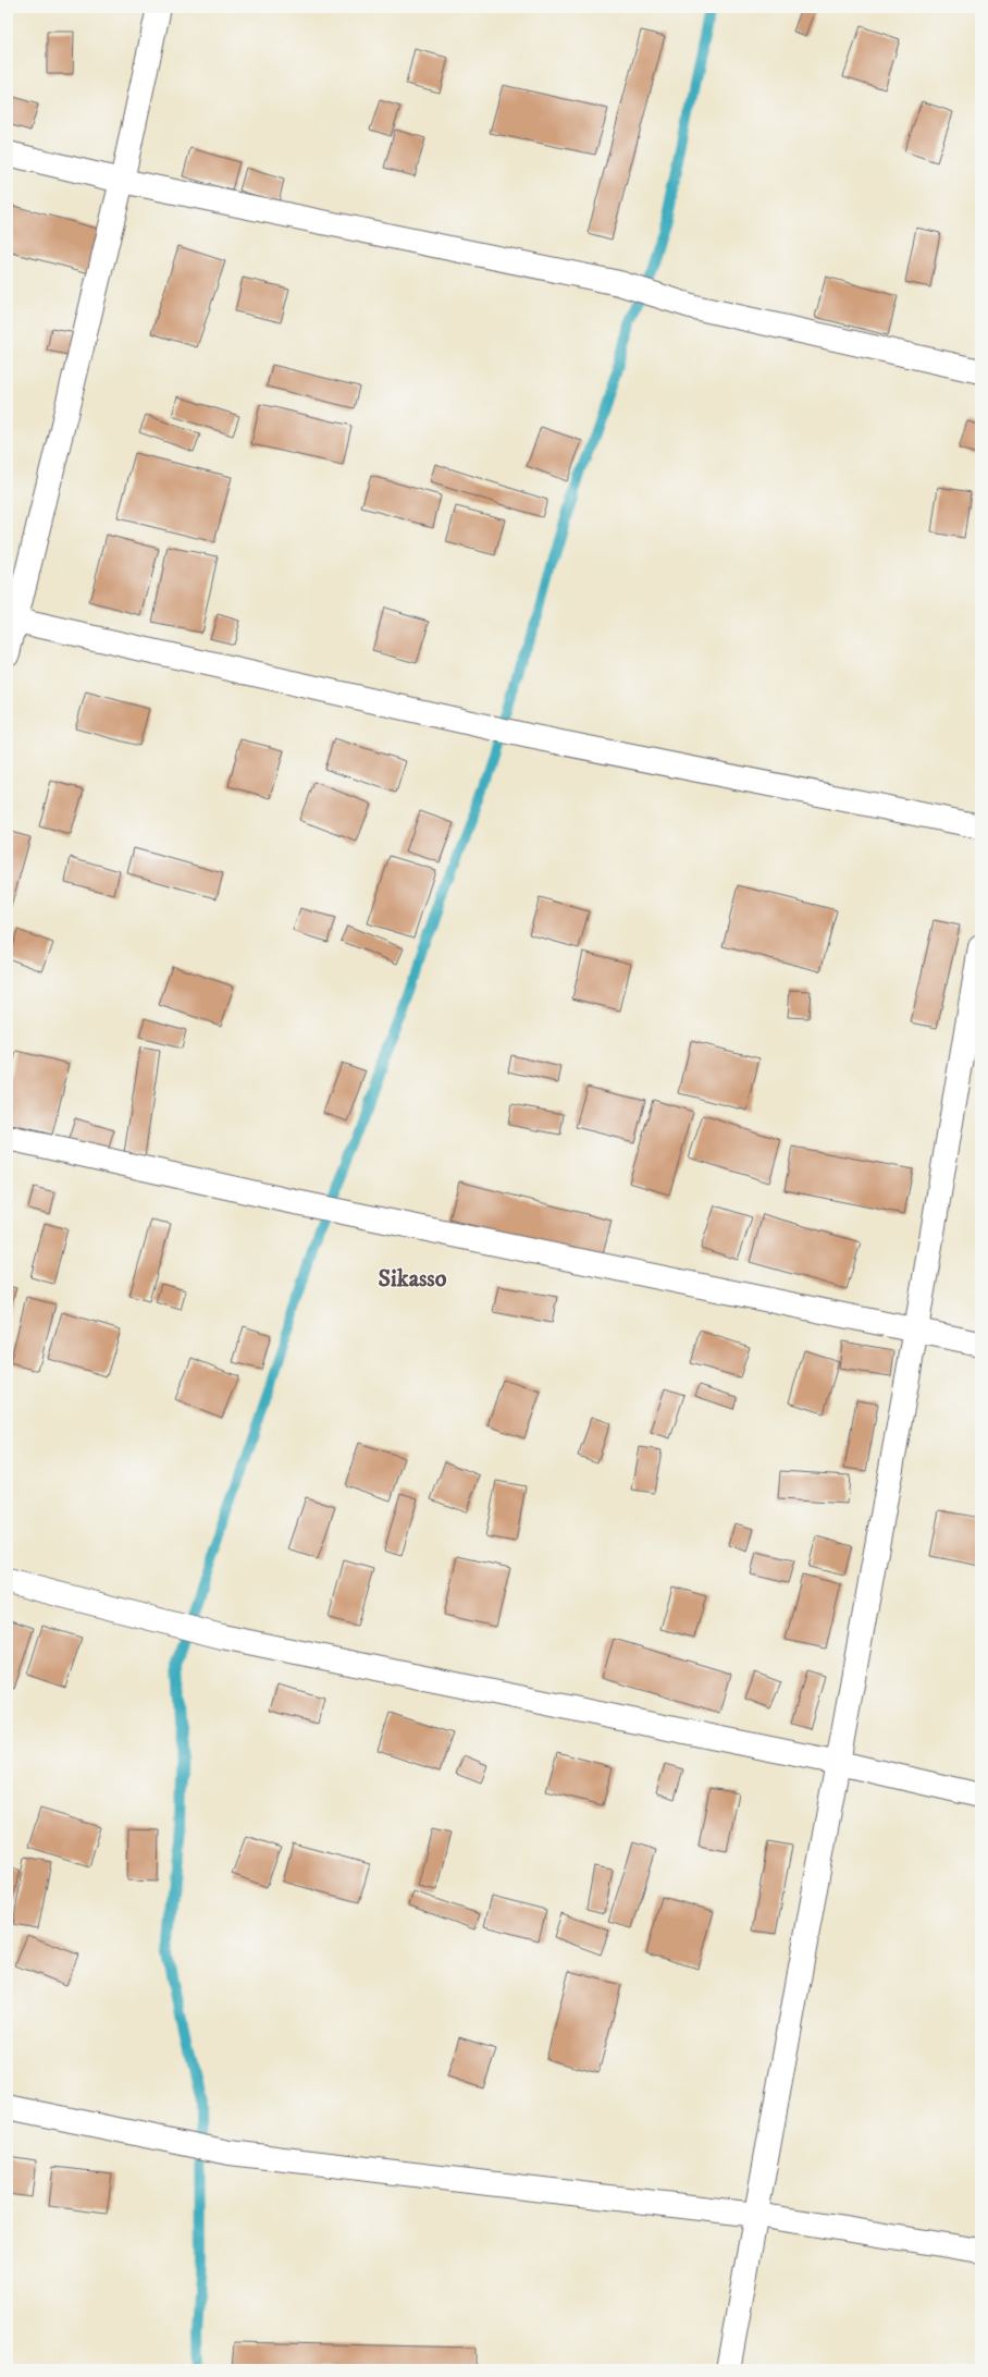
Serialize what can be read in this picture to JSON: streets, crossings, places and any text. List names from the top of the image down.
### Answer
{
  "districts": ["Sikasso"]
}
